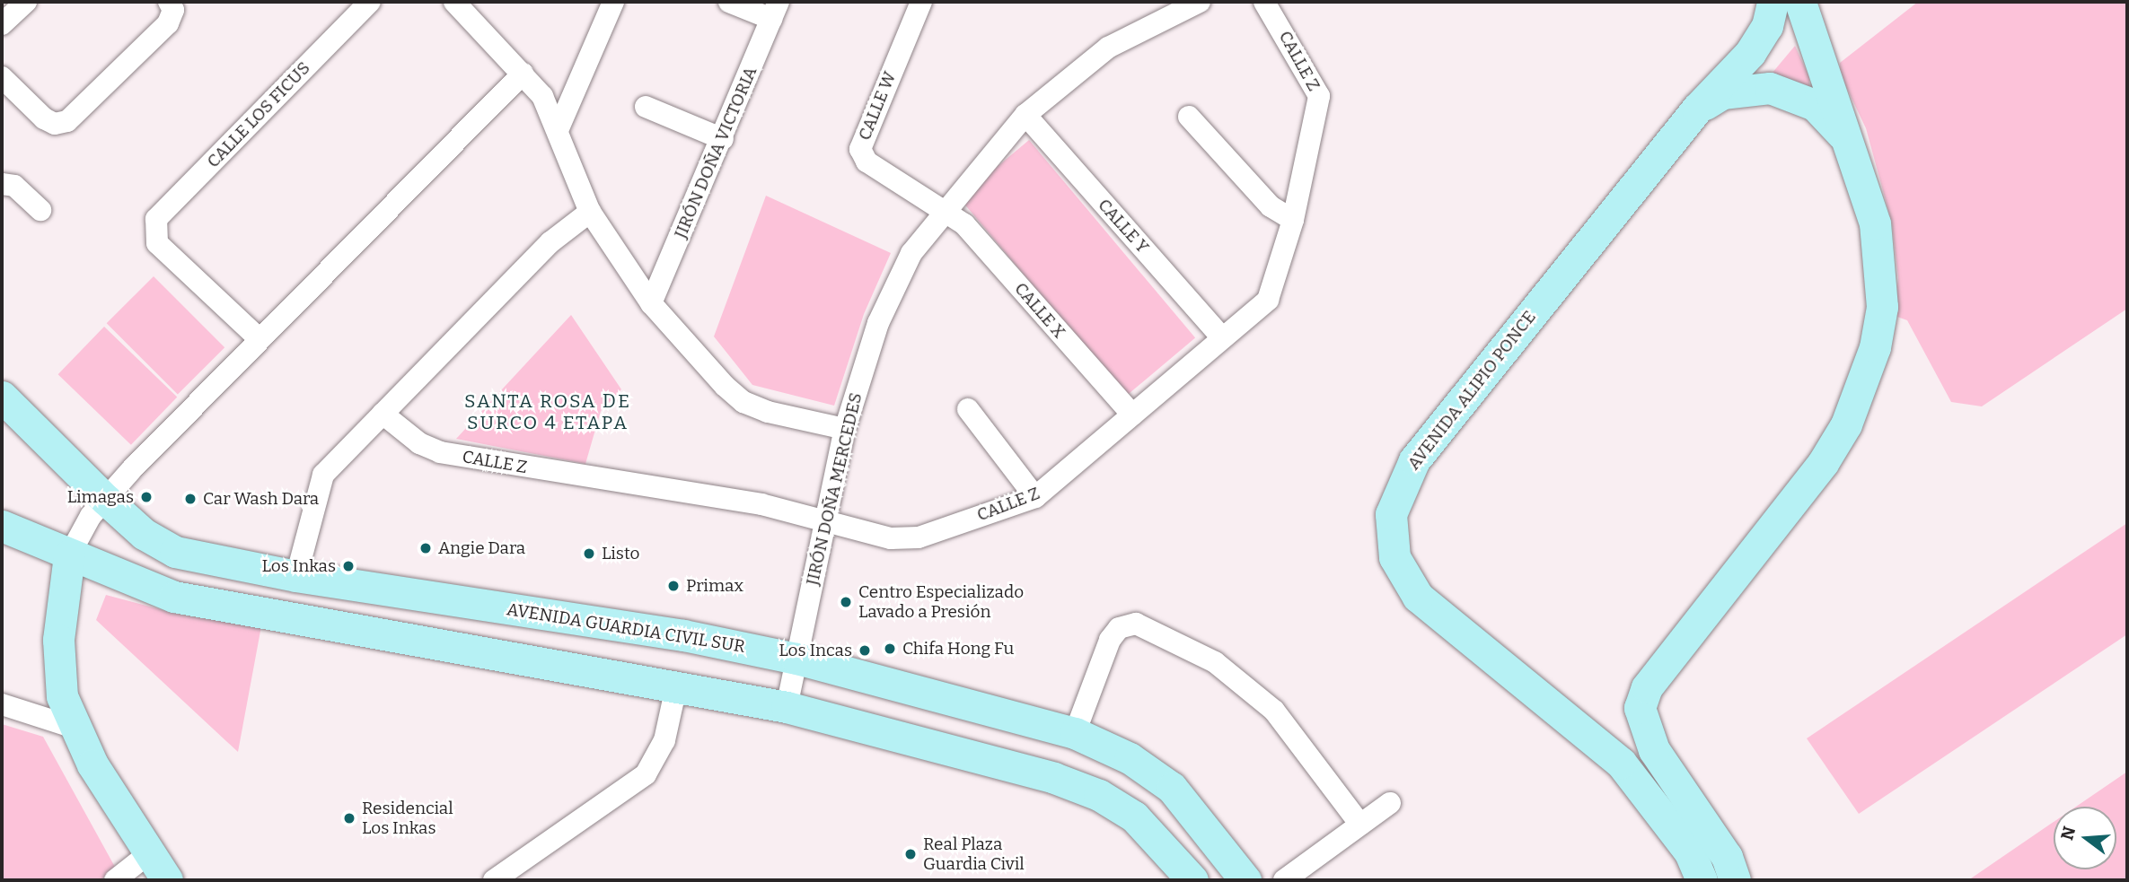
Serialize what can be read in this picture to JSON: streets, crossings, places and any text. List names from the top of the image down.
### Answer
{
  "streets": {
    "main road": ["AVENIDA ALIPIO PONCE", "AVENIDA GUARDIA CIVIL SUR"],
    "street": [
      "CALLE Z",
      "CALLE W",
      "CALLE LOS FICUS",
      "JIRÓN DOÑA VICTORIA",
      "CALLE Y",
      "CALLE X",
      "JIRÓN DOÑA MERCEDES"
    ]
  },
  "crossings": [
    ["CALLE Z", "CALLE Y"],
    ["CALLE Z", "CALLE X"],
    ["CALLE Z", "JIRÓN DOÑA MERCEDES"],
    ["CALLE W", "CALLE X"],
    ["CALLE W", "JIRÓN DOÑA MERCEDES"],
    ["CALLE Y", "JIRÓN DOÑA MERCEDES"],
    ["CALLE X", "JIRÓN DOÑA MERCEDES"],
    ["JIRÓN DOÑA MERCEDES", "AVENIDA GUARDIA CIVIL SUR"]
  ],
  "districts": ["SANTA ROSA DE SURCO 4 ETAPA"],
  "places": [
    "Limagas",
    "Car Wash Dara",
    "Angie Dara",
    "Listo",
    "Los Inkas",
    "Primax",
    "Centro Especializado Lavado a Presión",
    "Chifa Hong Fu",
    "Los Incas",
    "Residencial Los Inkas",
    "Real Plaza Guardia Civil"
  ],
  "north": "left"
}
